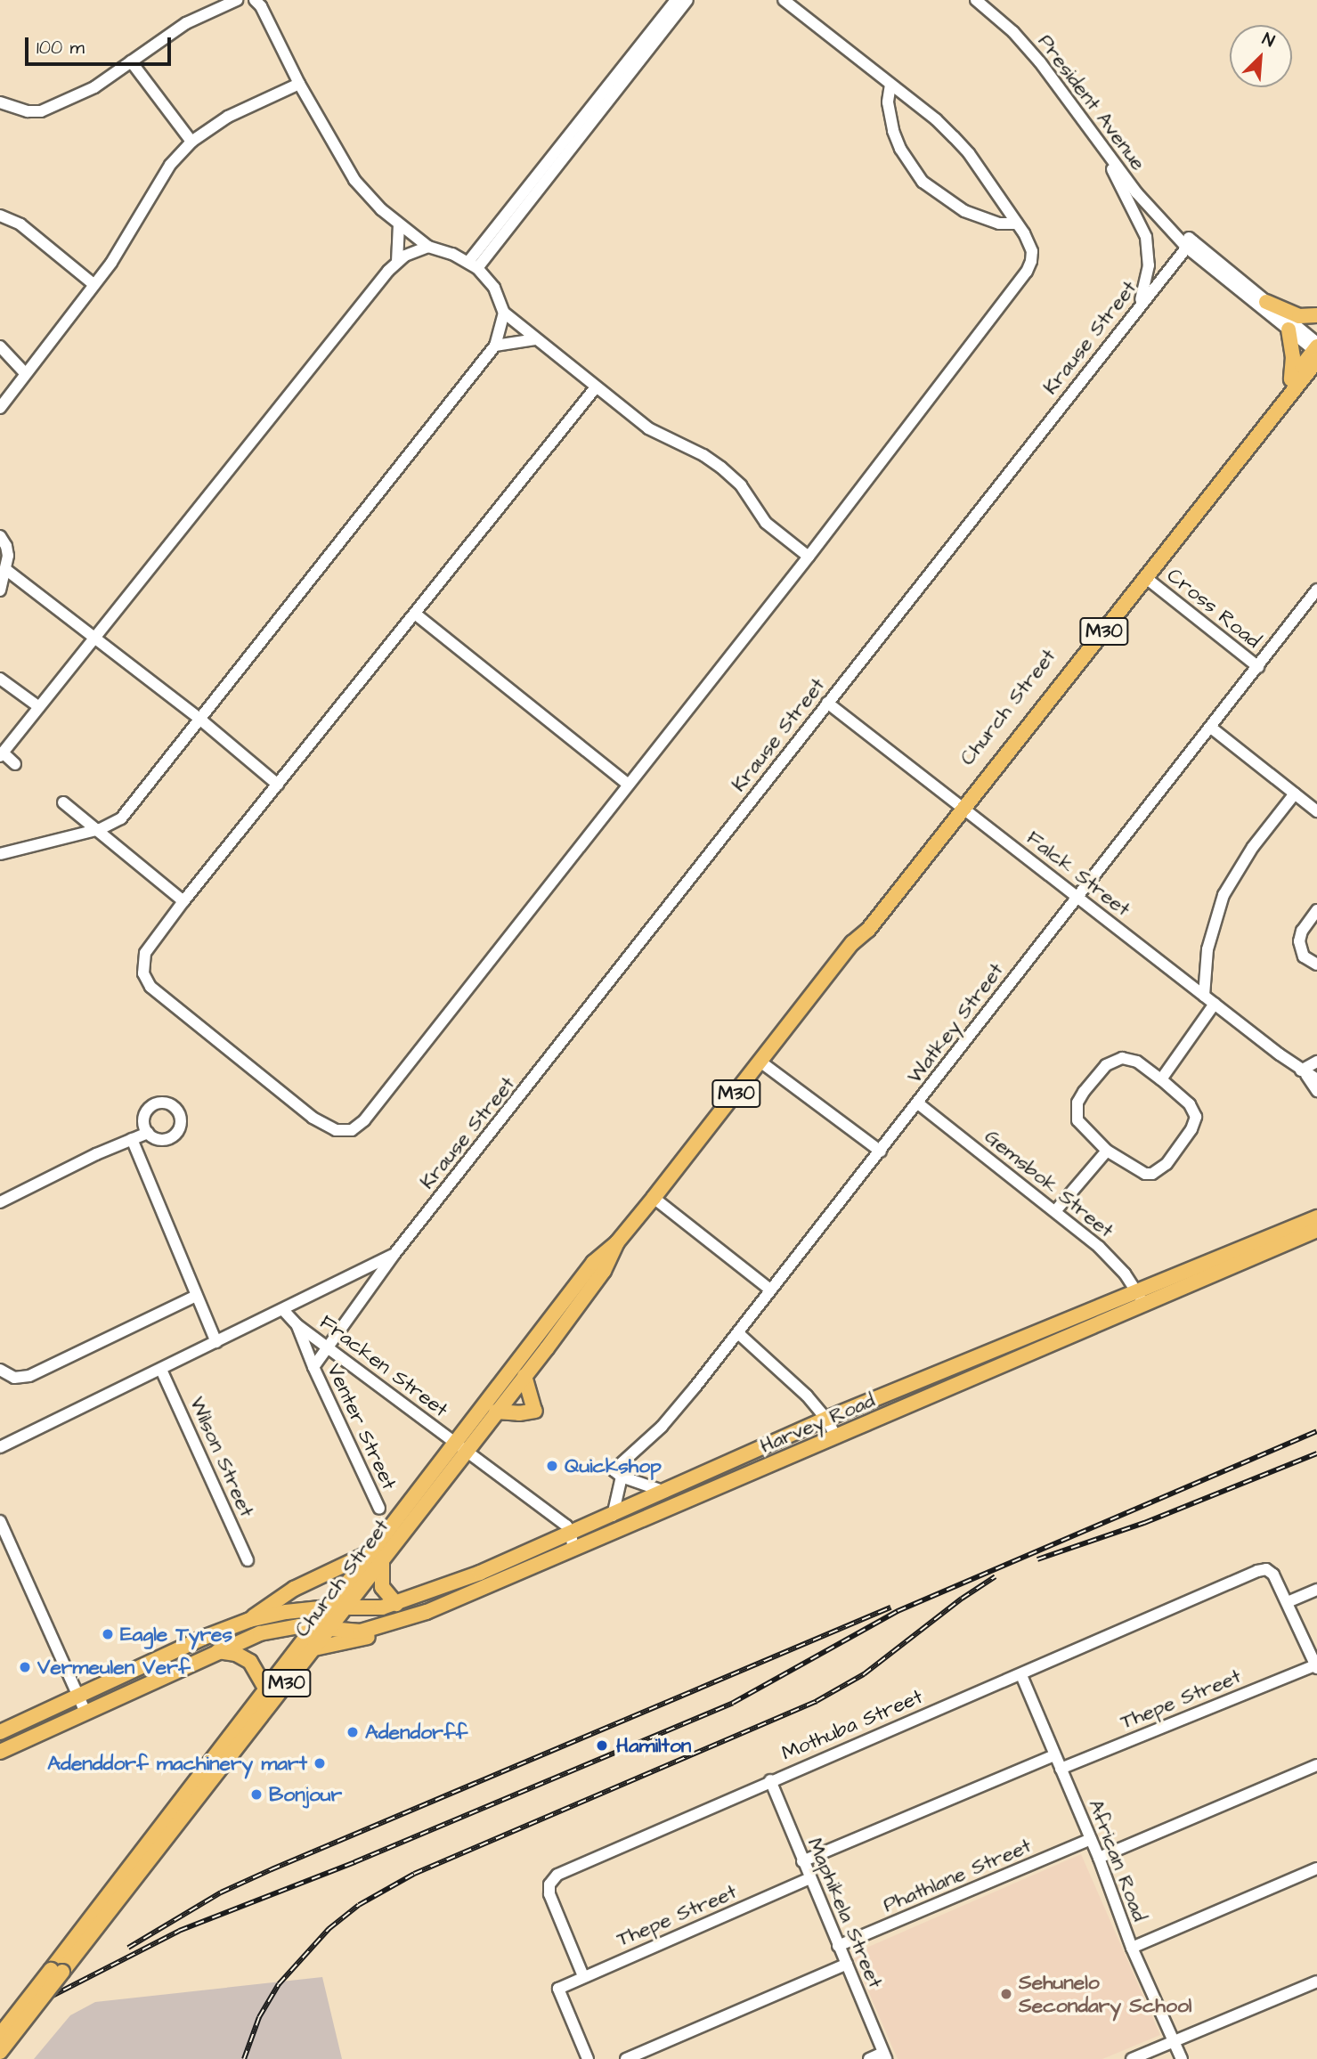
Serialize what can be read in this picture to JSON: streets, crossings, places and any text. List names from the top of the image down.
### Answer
{
  "streets": {
    "main road": ["M30", "Church Street", "Harvey Road"],
    "street": [
      "President Avenue",
      "Krause Street",
      "Cross Road",
      "Falck Street",
      "Watkey Street",
      "Gemsbok Street",
      "Fracken Street",
      "Venter Street",
      "Wilson Street",
      "Thepe Street",
      "Mothuba Street",
      "African Road",
      "Phathlane Street",
      "Maphikela Street"
    ]
  },
  "crossings": [
    ["President Avenue", "Krause Street"],
    ["President Avenue", "Church Street"],
    ["Krause Street", "Falck Street"],
    ["Krause Street", "Fracken Street"],
    ["Krause Street", "Venter Street"],
    ["Krause Street", "Wilson Street"],
    ["Cross Road", "Church Street"],
    ["Cross Road", "Watkey Street"],
    ["Church Street", "Falck Street"],
    ["Church Street", "Fracken Street"],
    ["Church Street", "Harvey Road"],
    ["Falck Street", "Watkey Street"],
    ["Watkey Street", "Gemsbok Street"],
    ["Gemsbok Street", "Harvey Road"],
    ["Fracken Street", "Harvey Road"],
    ["Fracken Street", "Venter Street"],
    ["Thepe Street", "Mothuba Street"],
    ["Thepe Street", "African Road"],
    ["Thepe Street", "Maphikela Street"],
    ["Mothuba Street", "African Road"],
    ["Mothuba Street", "Maphikela Street"],
    ["African Road", "Phathlane Street"],
    ["Phathlane Street", "Maphikela Street"]
  ],
  "places": [
    "Quickshop",
    "Eagle Tyres",
    "Vermeulen Verf",
    "Adendorff",
    "Hamilton",
    "Adenddorf machinery mart",
    "Bonjour",
    "Sehunelo Secondary School"
  ],
  "scale_bar": "100 m",
  "north": "top right"
}
